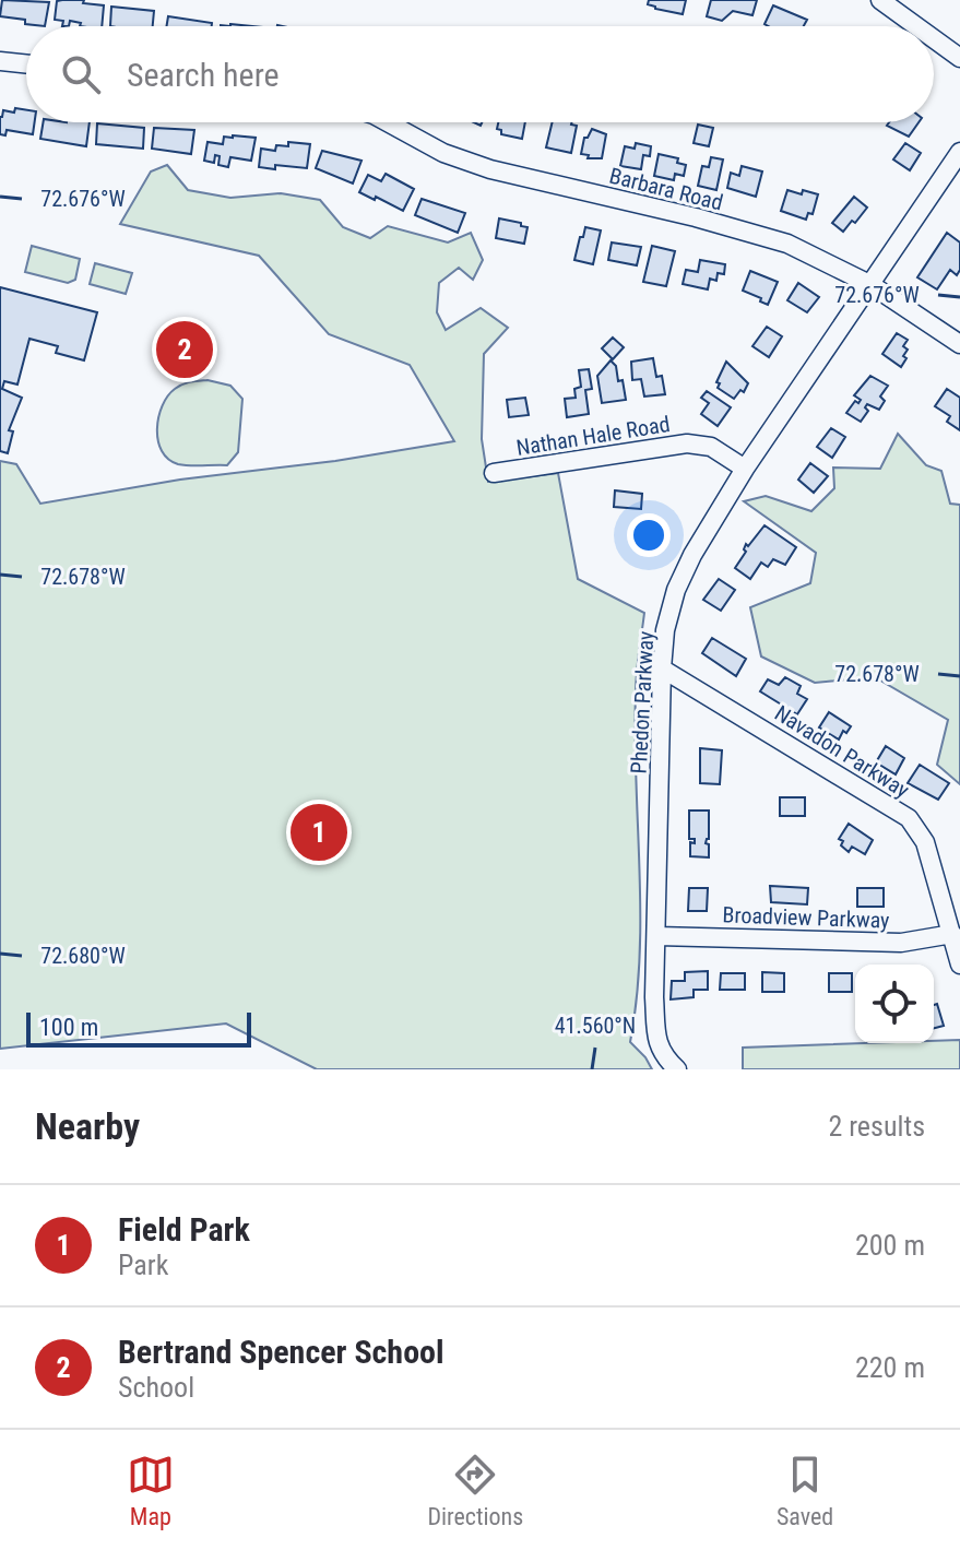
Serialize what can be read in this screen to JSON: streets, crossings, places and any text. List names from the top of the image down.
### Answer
{
  "streets": {
    "street": [
      "Barbara Road",
      "Nathan Hale Road",
      "Phedon Parkway",
      "Navadon Parkway",
      "Broadview Parkway"
    ]
  },
  "crossings": [
    ["Barbara Road", "Phedon Parkway"],
    ["Nathan Hale Road", "Phedon Parkway"],
    ["Phedon Parkway", "Navadon Parkway"],
    ["Phedon Parkway", "Broadview Parkway"],
    ["Navadon Parkway", "Broadview Parkway"]
  ],
  "scale_bar": "100 m",
  "page": {
    "search": "Search here",
    "pins": ["2", "1"],
    "scale": "100 m",
    "heading": ["Nearby", "2 results"],
    "list": [
      {
        "mark": "1",
        "name": "Field Park",
        "note": "Park",
        "value": "200 m"
      },
      {
        "mark": "2",
        "name": "Bertrand Spencer School",
        "note": "School",
        "value": "220 m"
      }
    ],
    "nav": ["Map", "Directions", "Saved"]
  },
  "coordinates": [
    "72.676°W",
    "72.678°W",
    "72.680°W",
    "41.560°N"
  ]
}
